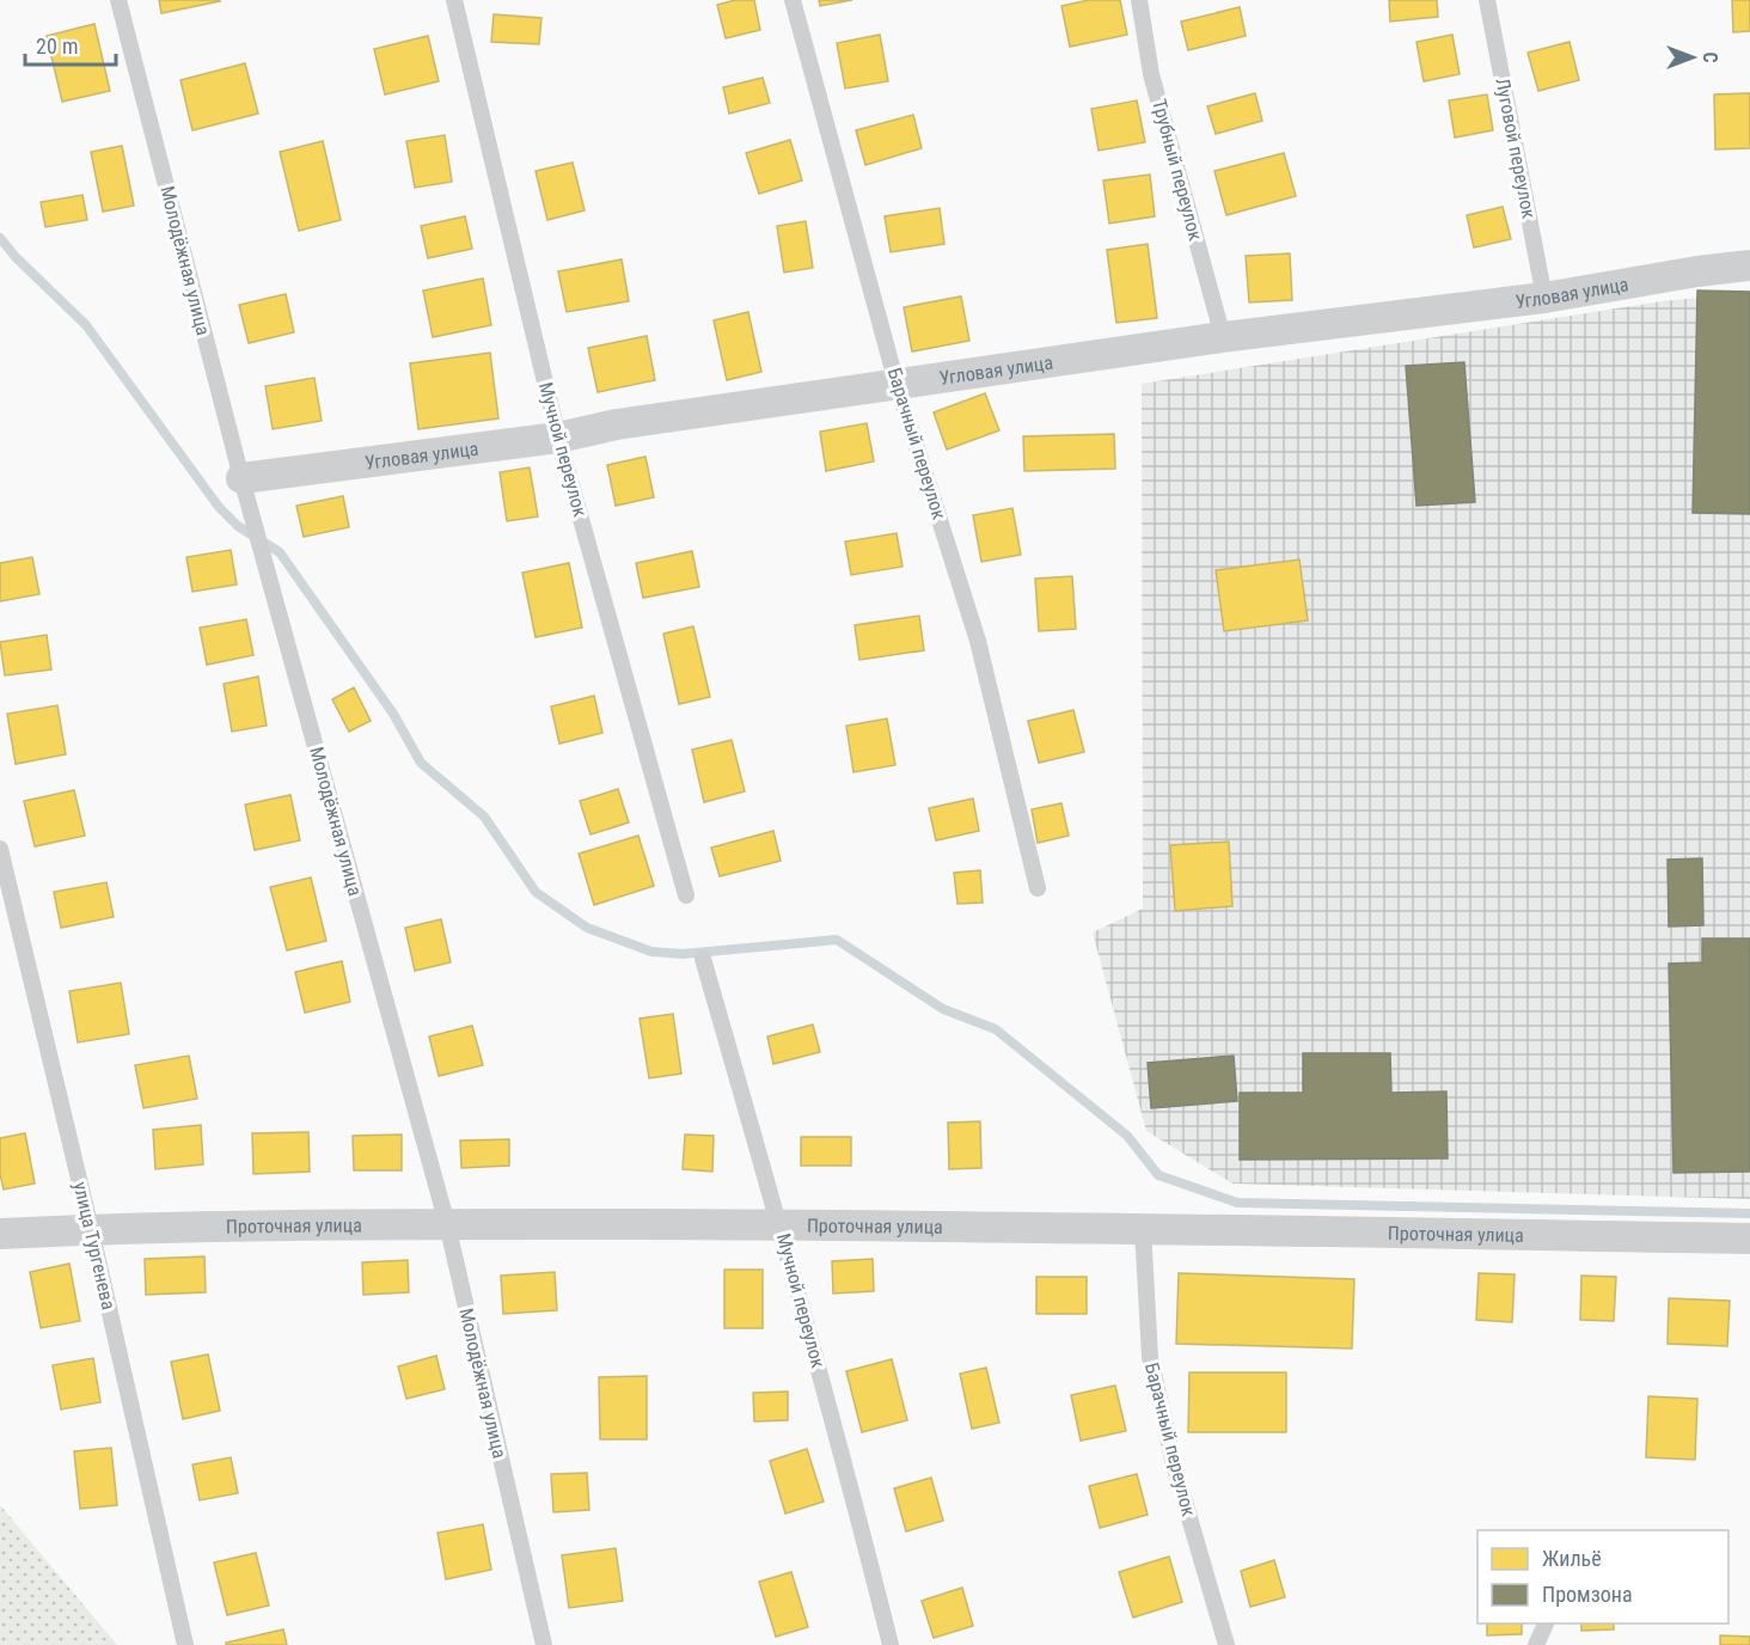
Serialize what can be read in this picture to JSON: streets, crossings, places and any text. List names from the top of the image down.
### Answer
{
  "streets": {
    "street": ["Угловая улица", "Проточная улица"],
    "lane": [
      "Луговой переулок",
      "Трубный переулок",
      "Молодёжная улица",
      "Барачный переулок",
      "Мучной переулок",
      "улица Тургенева"
    ]
  },
  "crossings": [
    ["Луговой переулок", "Угловая улица"],
    ["Трубный переулок", "Угловая улица"],
    ["Молодёжная улица", "Угловая улица"],
    ["Молодёжная улица", "Проточная улица"],
    ["Угловая улица", "Барачный переулок"],
    ["Угловая улица", "Мучной переулок"],
    ["Барачный переулок", "Проточная улица"],
    ["Мучной переулок", "Проточная улица"],
    ["Проточная улица", "улица Тургенева"]
  ],
  "legend": ["Жильё", "Промзона"],
  "scale_bar": "20 m",
  "north": "right"
}
